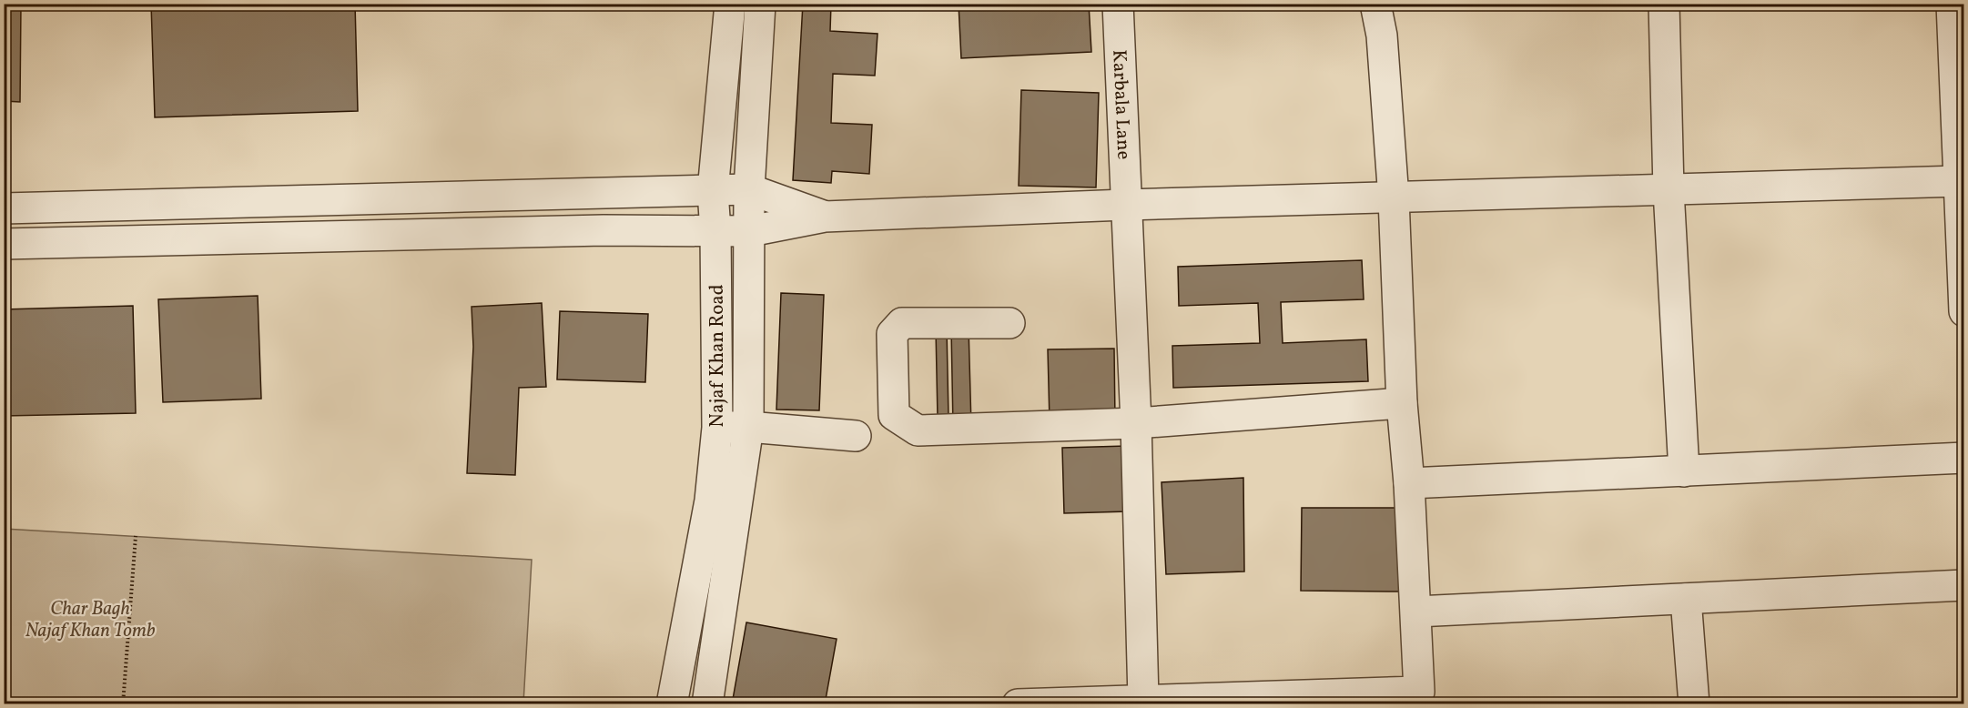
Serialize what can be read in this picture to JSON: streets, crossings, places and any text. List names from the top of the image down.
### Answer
{
  "streets": {
    "street": ["Karbala Lane", "Najaf Khan Road"]
  },
  "parks": ["Char Bagh Najaf Khan Tomb"]
}
